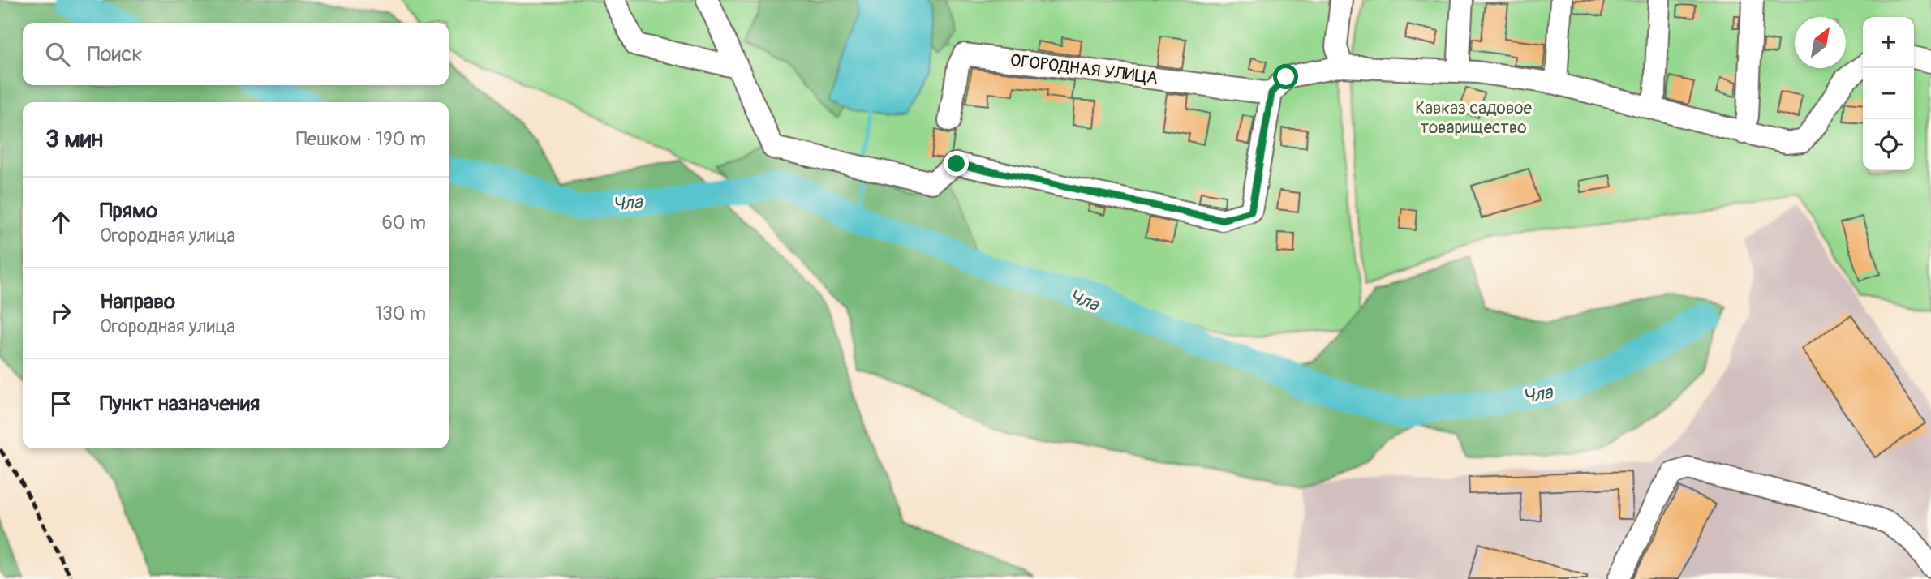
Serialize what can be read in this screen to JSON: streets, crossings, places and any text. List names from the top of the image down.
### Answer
{
  "streets": {
    "street": ["ОГОРОДНАЯ УЛИЦА"]
  },
  "water": ["Чла"],
  "parks": ["Кавказ садовое товарищество"],
  "north": "top right",
  "page": {
    "map_buttons": ["+", "−"],
    "search": "Поиск",
    "heading": ["3 мин", "Пешком · 190 m"],
    "list": [
      ["Прямо", "Огородная улица", "60 m"],
      ["Направо", "Огородная улица", "130 m"],
      "Пункт назначения"
    ]
  }
}
